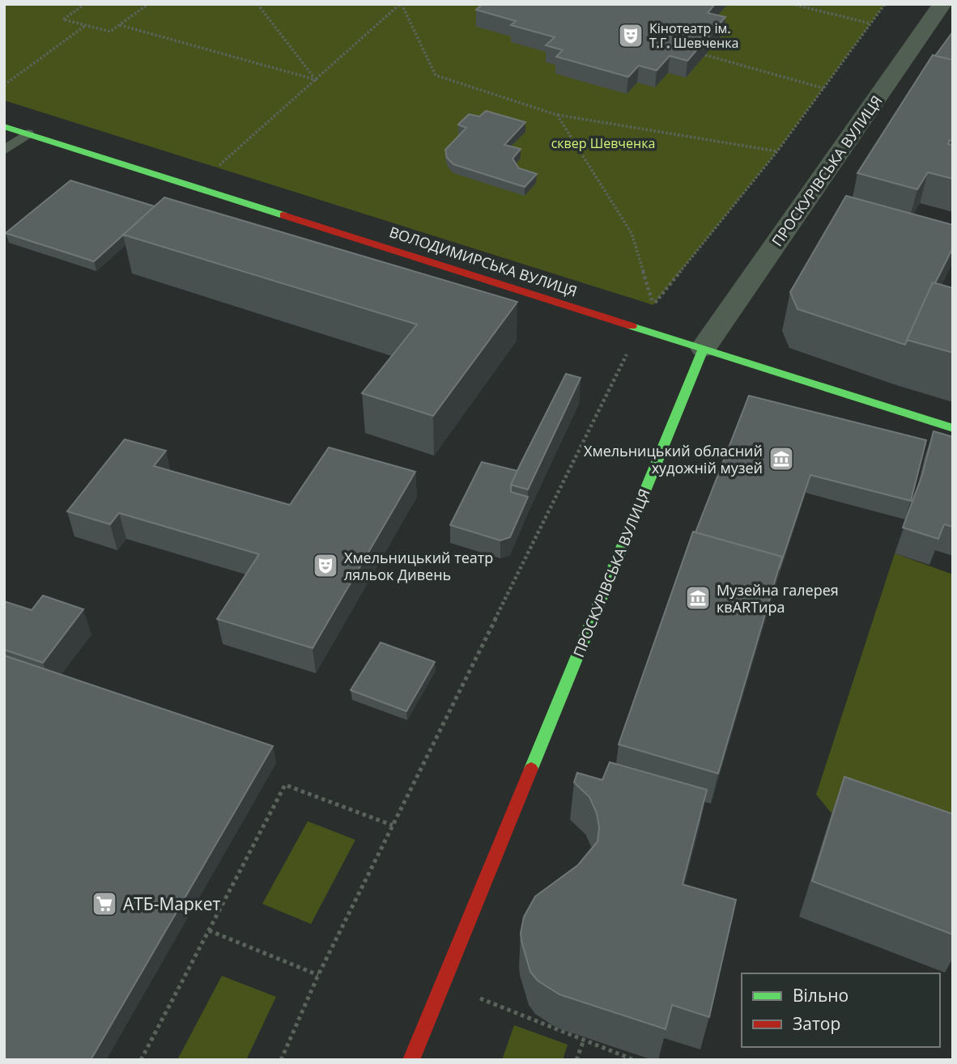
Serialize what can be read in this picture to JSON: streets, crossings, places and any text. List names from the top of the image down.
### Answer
{
  "streets": {
    "street": ["ПРОСКУРІВСЬКА ВУЛИЦЯ", "ВОЛОДИМИРСЬКА ВУЛИЦЯ"]
  },
  "crossings": [
    ["ПРОСКУРІВСЬКА ВУЛИЦЯ", "ВОЛОДИМИРСЬКА ВУЛИЦЯ"]
  ],
  "parks": ["сквер Шевченка"],
  "places": {
    "theatre": ["Кінотеатр ім. Т.Г. Шевченка", "Хмельницький театр ляльок Дивень"],
    "museum": ["Хмельницький обласний художній музей", "Музейна галерея квARTира"],
    "supermarket": ["АТБ-Маркет"]
  },
  "legend": ["Вільно", "Затор"]
}
